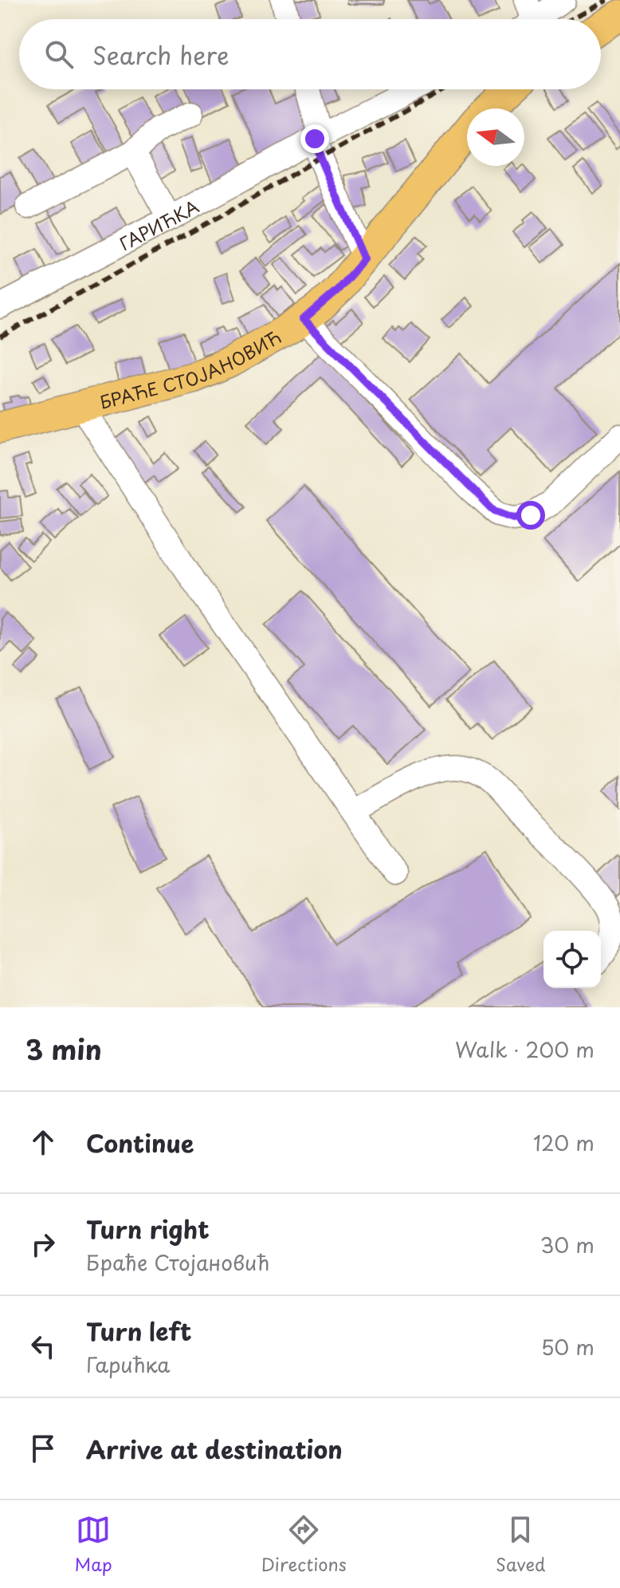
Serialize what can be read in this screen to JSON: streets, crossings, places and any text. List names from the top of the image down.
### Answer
{
  "streets": {
    "main road": ["БРАЋЕ СТОЈАНОВИЋ"],
    "street": ["ГАРИЋКА"]
  },
  "north": "left",
  "page": {
    "search": "Search here",
    "heading": ["3 min", "Walk · 200 m"],
    "list": [
      ["Continue", "120 m"],
      ["Turn right", "Браће Стојановић", "30 m"],
      ["Turn left", "Гарићка", "50 m"],
      "Arrive at destination"
    ],
    "nav": ["Map", "Directions", "Saved"]
  }
}
